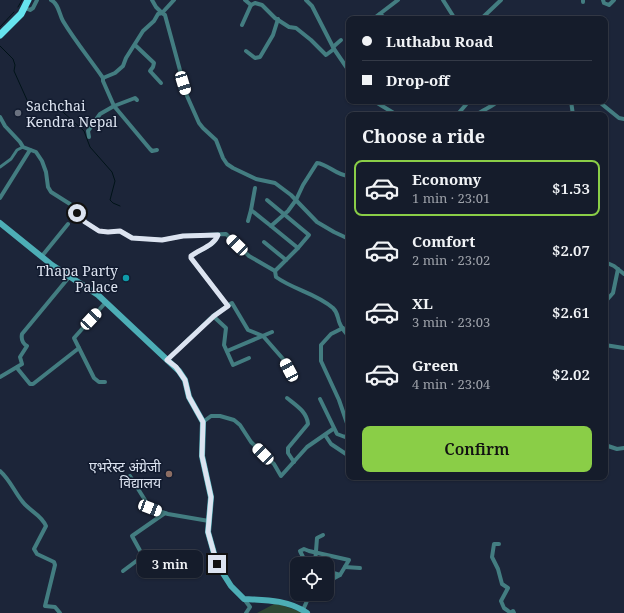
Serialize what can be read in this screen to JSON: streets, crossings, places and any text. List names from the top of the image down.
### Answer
{
  "places": ["Sachchai Kendra Nepal", "Thapa Party Palace", "एभरेस्ट अंग्रेजी विद्यालय"],
  "page": {
    "banner": ["Luthabu Road", "Drop-off"],
    "heading": "Choose a ride",
    "list": [
      {
        "name": "Economy",
        "note": "1 min · 23:01",
        "value": "$1.53"
      },
      {
        "name": "Comfort",
        "note": "2 min · 23:02",
        "value": "$2.07"
      },
      {
        "name": "XL",
        "note": "3 min · 23:03",
        "value": "$2.61"
      },
      {
        "name": "Green",
        "note": "4 min · 23:04",
        "value": "$2.02"
      }
    ],
    "buttons": "Confirm",
    "bubble": "3 min"
  }
}
